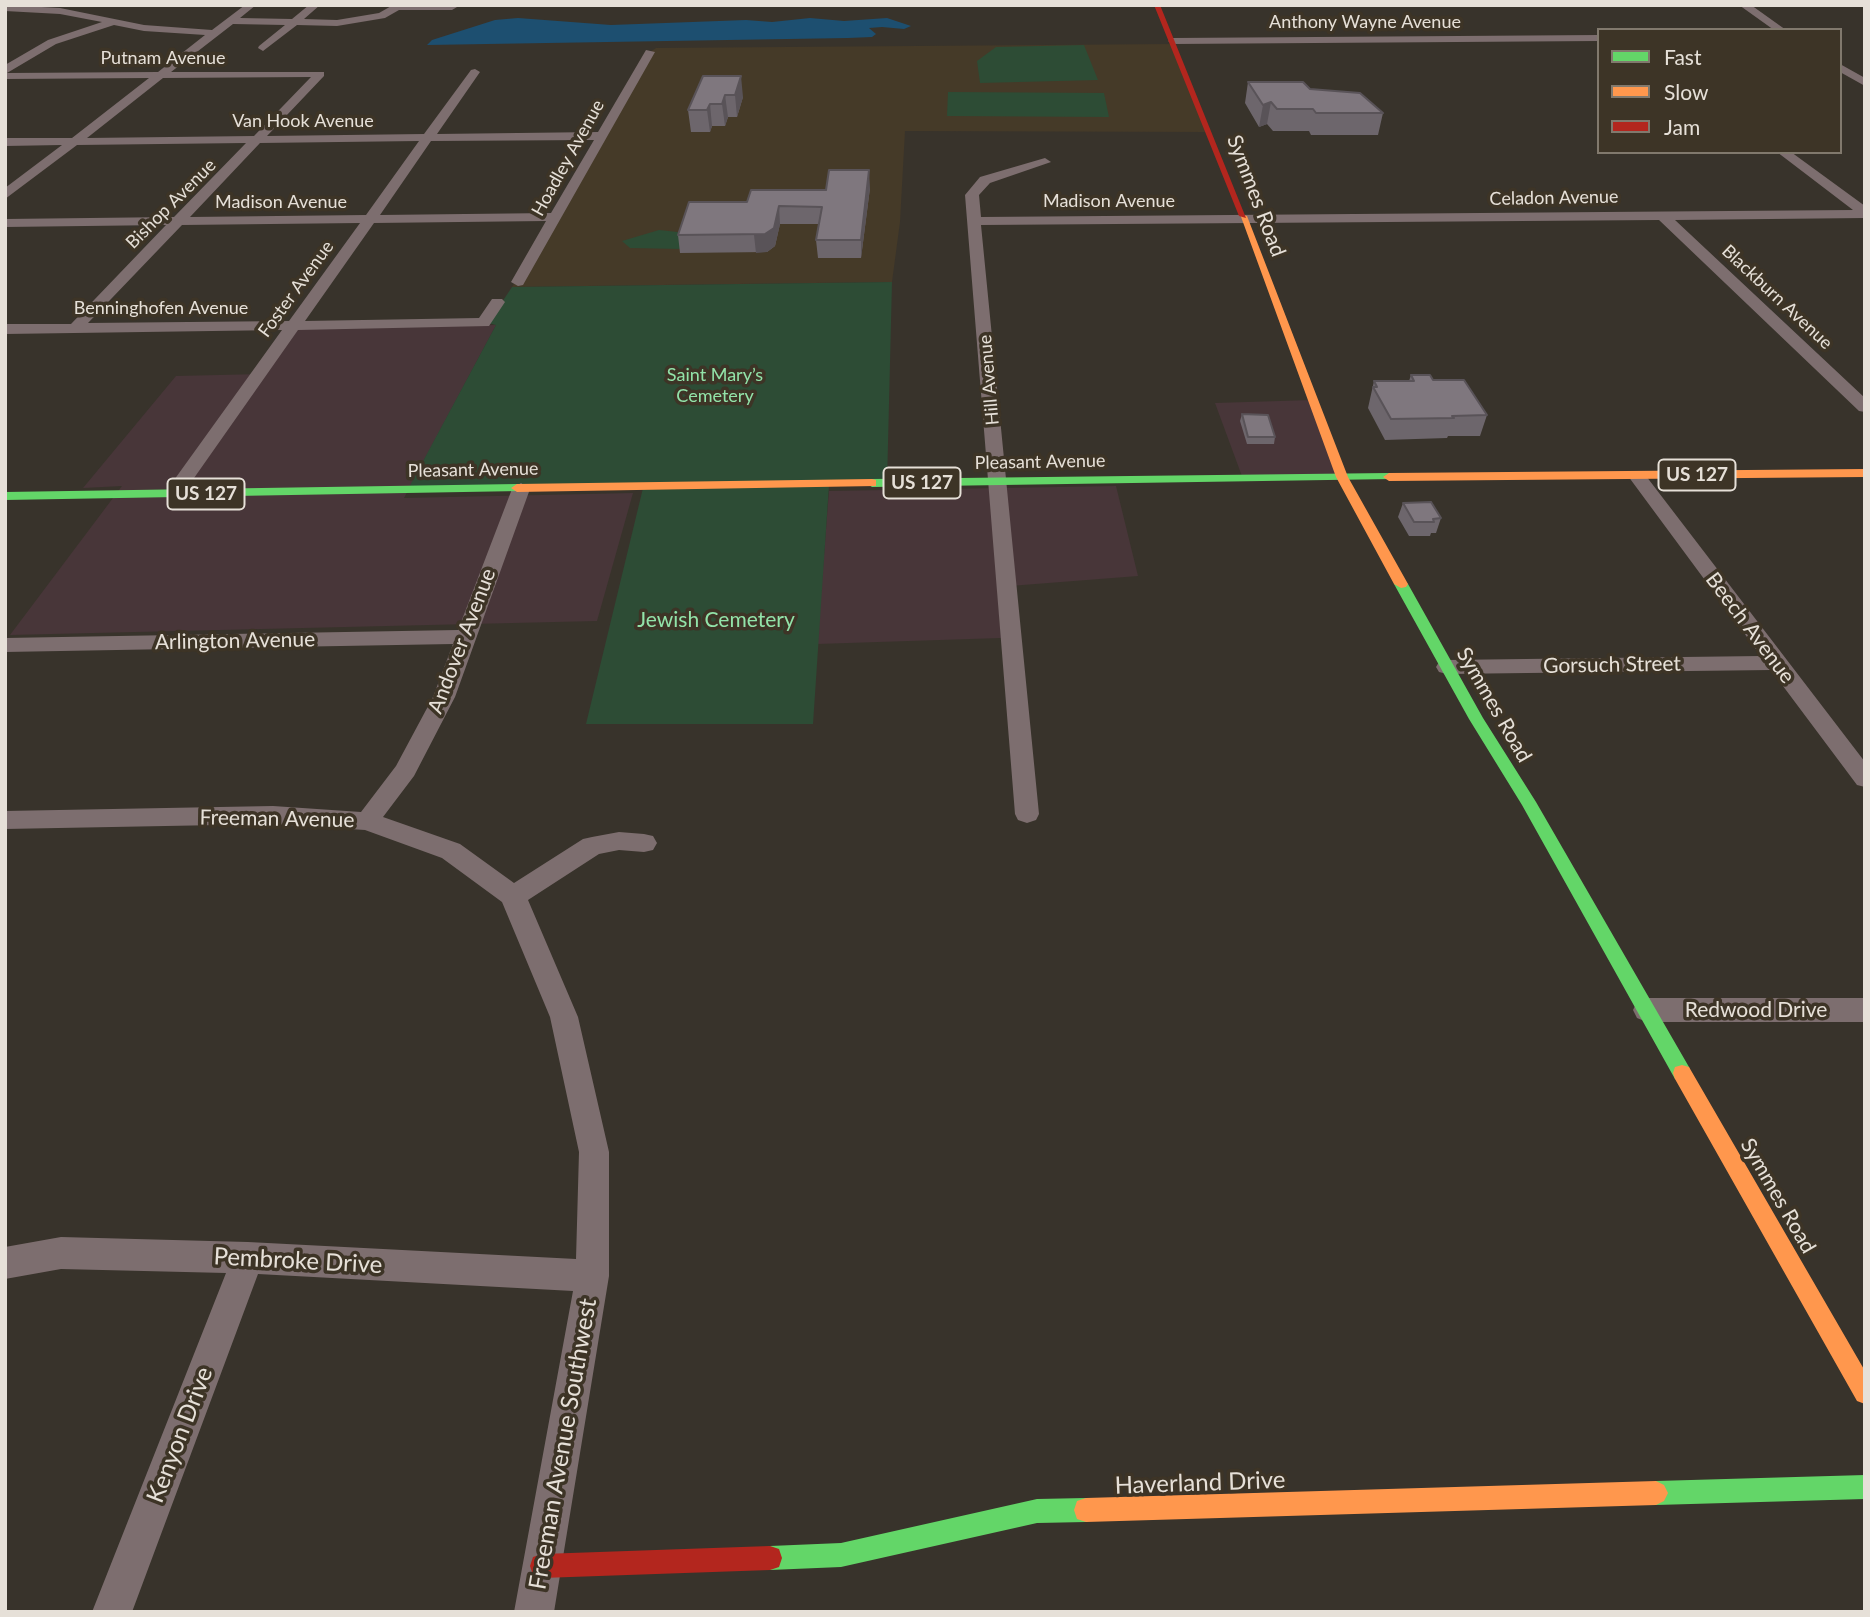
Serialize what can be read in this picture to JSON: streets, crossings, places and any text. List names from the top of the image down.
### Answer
{
  "streets": {
    "main road": [
      "Symmes Road",
      "Pleasant Avenue",
      "US 127",
      "Haverland Drive"
    ],
    "street": [
      "Anthony Wayne Avenue",
      "Putnam Avenue",
      "Van Hook Avenue",
      "Hoadley Avenue",
      "Celadon Avenue",
      "Madison Avenue",
      "Bishop Avenue",
      "Foster Avenue",
      "Blackburn Avenue",
      "Benninghofen Avenue",
      "Hill Avenue",
      "Beech Avenue",
      "Arlington Avenue",
      "Andover Avenue",
      "Gorsuch Street",
      "Freeman Avenue",
      "Redwood Drive",
      "Pembroke Drive",
      "Kenyon Drive",
      "Freeman Avenue Southwest"
    ]
  },
  "crossings": [
    ["Anthony Wayne Avenue", "Symmes Road"],
    ["Putnam Avenue", "Bishop Avenue"],
    ["Van Hook Avenue", "Hoadley Avenue"],
    ["Van Hook Avenue", "Bishop Avenue"],
    ["Van Hook Avenue", "Foster Avenue"],
    ["Hoadley Avenue", "Madison Avenue"],
    ["Symmes Road", "Celadon Avenue"],
    ["Symmes Road", "Madison Avenue"],
    ["Symmes Road", "Pleasant Avenue"],
    ["Symmes Road", "Gorsuch Street"],
    ["Symmes Road", "Redwood Drive"],
    ["Celadon Avenue", "Madison Avenue"],
    ["Celadon Avenue", "Blackburn Avenue"],
    ["Madison Avenue", "Bishop Avenue"],
    ["Madison Avenue", "Foster Avenue"],
    ["Madison Avenue", "Hill Avenue"],
    ["Bishop Avenue", "Benninghofen Avenue"],
    ["Foster Avenue", "Benninghofen Avenue"],
    ["Foster Avenue", "Pleasant Avenue"],
    ["Hill Avenue", "Pleasant Avenue"],
    ["Pleasant Avenue", "Beech Avenue"],
    ["Pleasant Avenue", "Andover Avenue"],
    ["Beech Avenue", "Gorsuch Street"],
    ["Arlington Avenue", "Andover Avenue"],
    ["Andover Avenue", "Freeman Avenue"],
    ["Pembroke Drive", "Kenyon Drive"],
    ["Pembroke Drive", "Freeman Avenue Southwest"],
    ["Freeman Avenue Southwest", "Haverland Drive"]
  ],
  "parks": ["Saint Mary’s Cemetery", "Jewish Cemetery"],
  "legend": ["Fast", "Slow", "Jam"]
}
